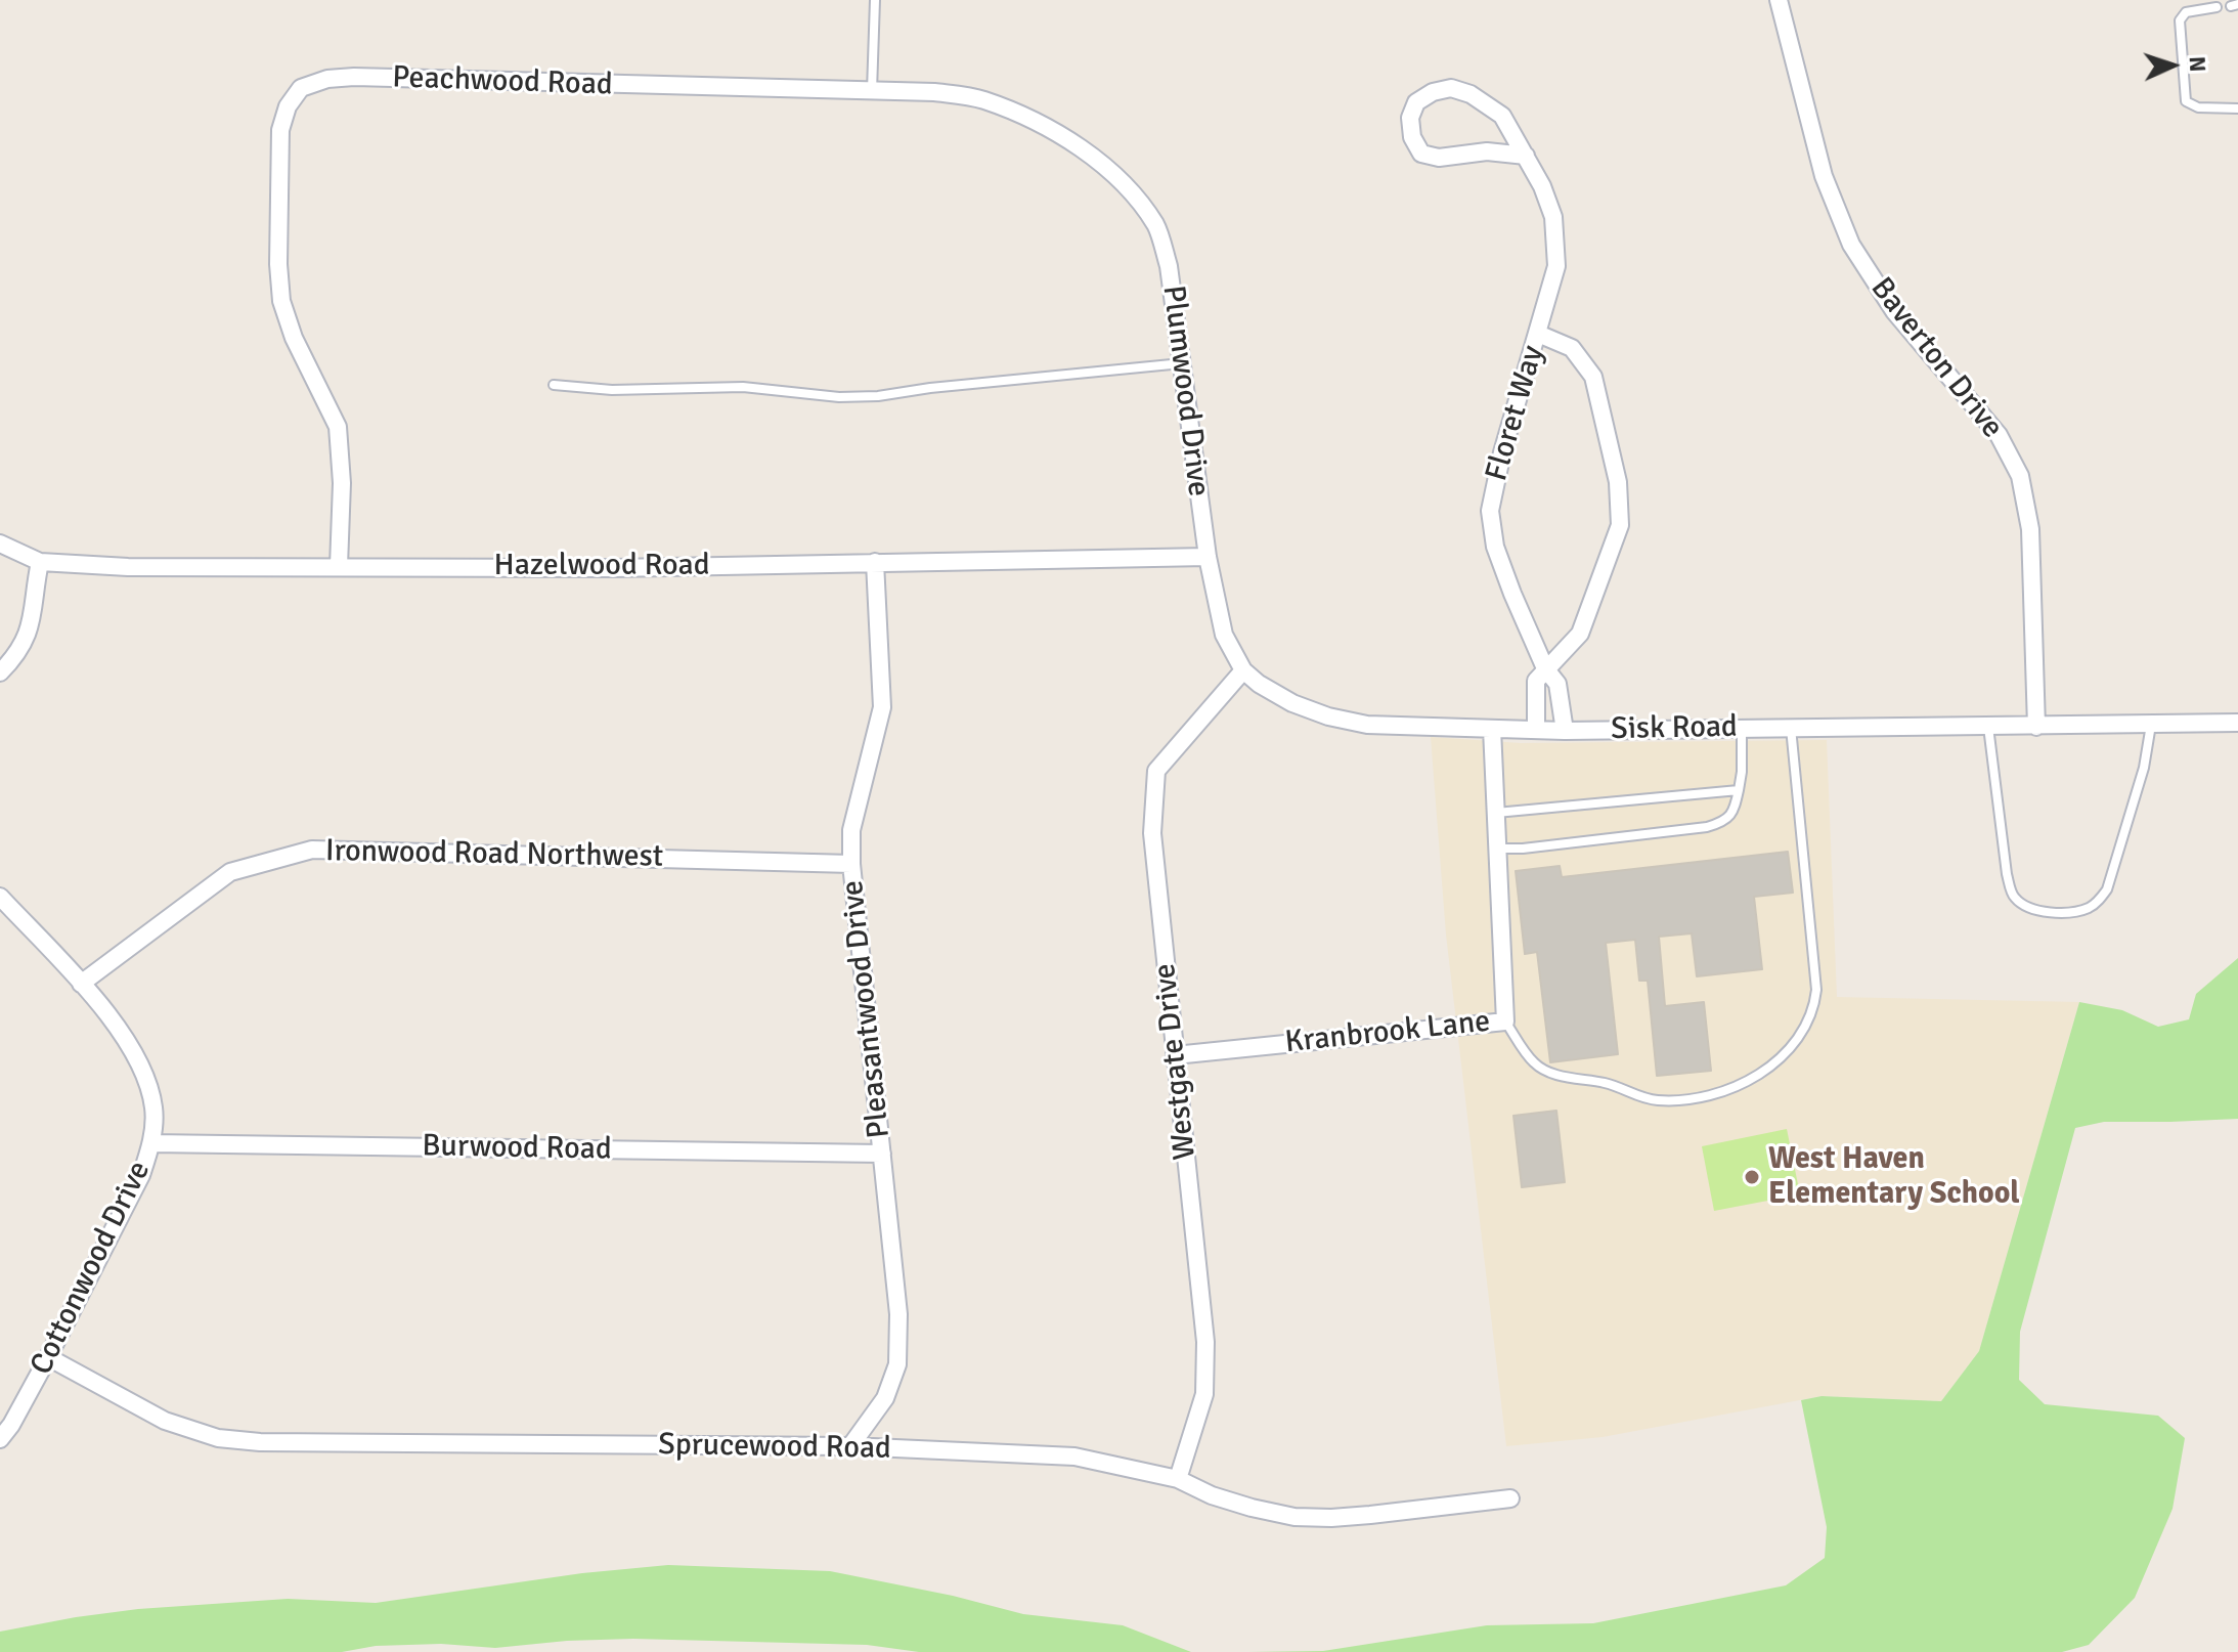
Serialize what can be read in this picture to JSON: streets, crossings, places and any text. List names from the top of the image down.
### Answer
{
  "streets": {
    "street": [
      "Peachwood Road",
      "Baverton Drive",
      "Plumwood Drive",
      "Floret Way",
      "Hazelwood Road",
      "Sisk Road",
      "Ironwood Road Northwest",
      "Pleasantwood Drive",
      "Kranbrook Lane",
      "Westgate Drive",
      "Burwood Road",
      "Cottonwood Drive",
      "Sprucewood Road"
    ]
  },
  "crossings": [
    ["Peachwood Road", "Plumwood Drive"],
    ["Peachwood Road", "Hazelwood Road"],
    ["Baverton Drive", "Sisk Road"],
    ["Plumwood Drive", "Hazelwood Road"],
    ["Plumwood Drive", "Sisk Road"],
    ["Floret Way", "Sisk Road"],
    ["Hazelwood Road", "Sisk Road"],
    ["Hazelwood Road", "Pleasantwood Drive"],
    ["Sisk Road", "Kranbrook Lane"],
    ["Sisk Road", "Westgate Drive"],
    ["Ironwood Road Northwest", "Pleasantwood Drive"],
    ["Ironwood Road Northwest", "Cottonwood Drive"],
    ["Pleasantwood Drive", "Burwood Road"],
    ["Pleasantwood Drive", "Sprucewood Road"],
    ["Kranbrook Lane", "Westgate Drive"],
    ["Westgate Drive", "Sprucewood Road"],
    ["Burwood Road", "Cottonwood Drive"],
    ["Cottonwood Drive", "Sprucewood Road"]
  ],
  "places": ["West Haven Elementary School"],
  "north": "right"
}
